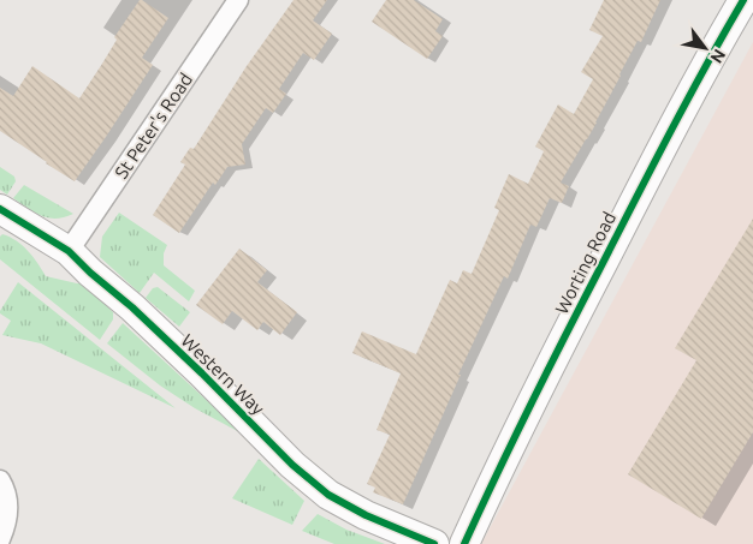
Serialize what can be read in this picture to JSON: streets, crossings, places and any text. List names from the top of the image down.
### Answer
{
  "streets": {
    "street": ["St Peter's Road", "Worting Road", "Western Way"]
  },
  "crossings": [
    ["St Peter's Road", "Western Way"]
  ],
  "north": "bottom right"
}
